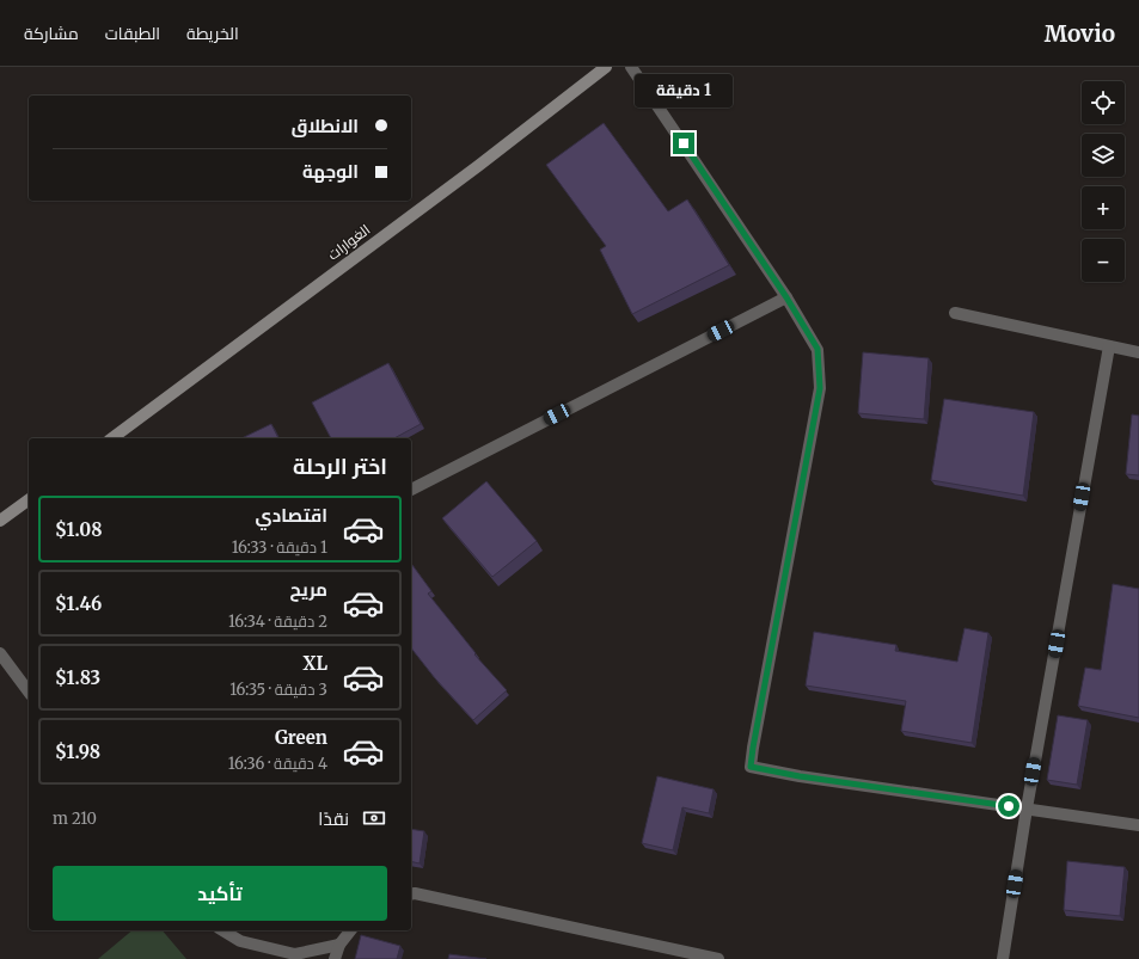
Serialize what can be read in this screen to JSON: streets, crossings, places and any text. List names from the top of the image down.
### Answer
{
  "streets": {
    "street": ["الغوارات"]
  },
  "page": {
    "header": "Movio",
    "nav": ["الخريطة", "الطبقات", "مشاركة"],
    "bubble": "1 دقيقة",
    "map_buttons": ["+", "−"],
    "banner": ["الانطلاق", "الوجهة"],
    "heading": "اختر الرحلة",
    "list": [
      {
        "name": "اقتصادي",
        "note": "1 دقيقة · 16:33",
        "value": "$1.08"
      },
      {
        "name": "مريح",
        "note": "2 دقيقة · 16:34",
        "value": "$1.46"
      },
      {
        "name": "XL",
        "note": "3 دقيقة · 16:35",
        "value": "$1.83"
      },
      {
        "name": "Green",
        "note": "4 دقيقة · 16:36",
        "value": "$1.98"
      }
    ],
    "pay": ["نقدًا", "210 m"],
    "buttons": "تأكيد"
  }
}
